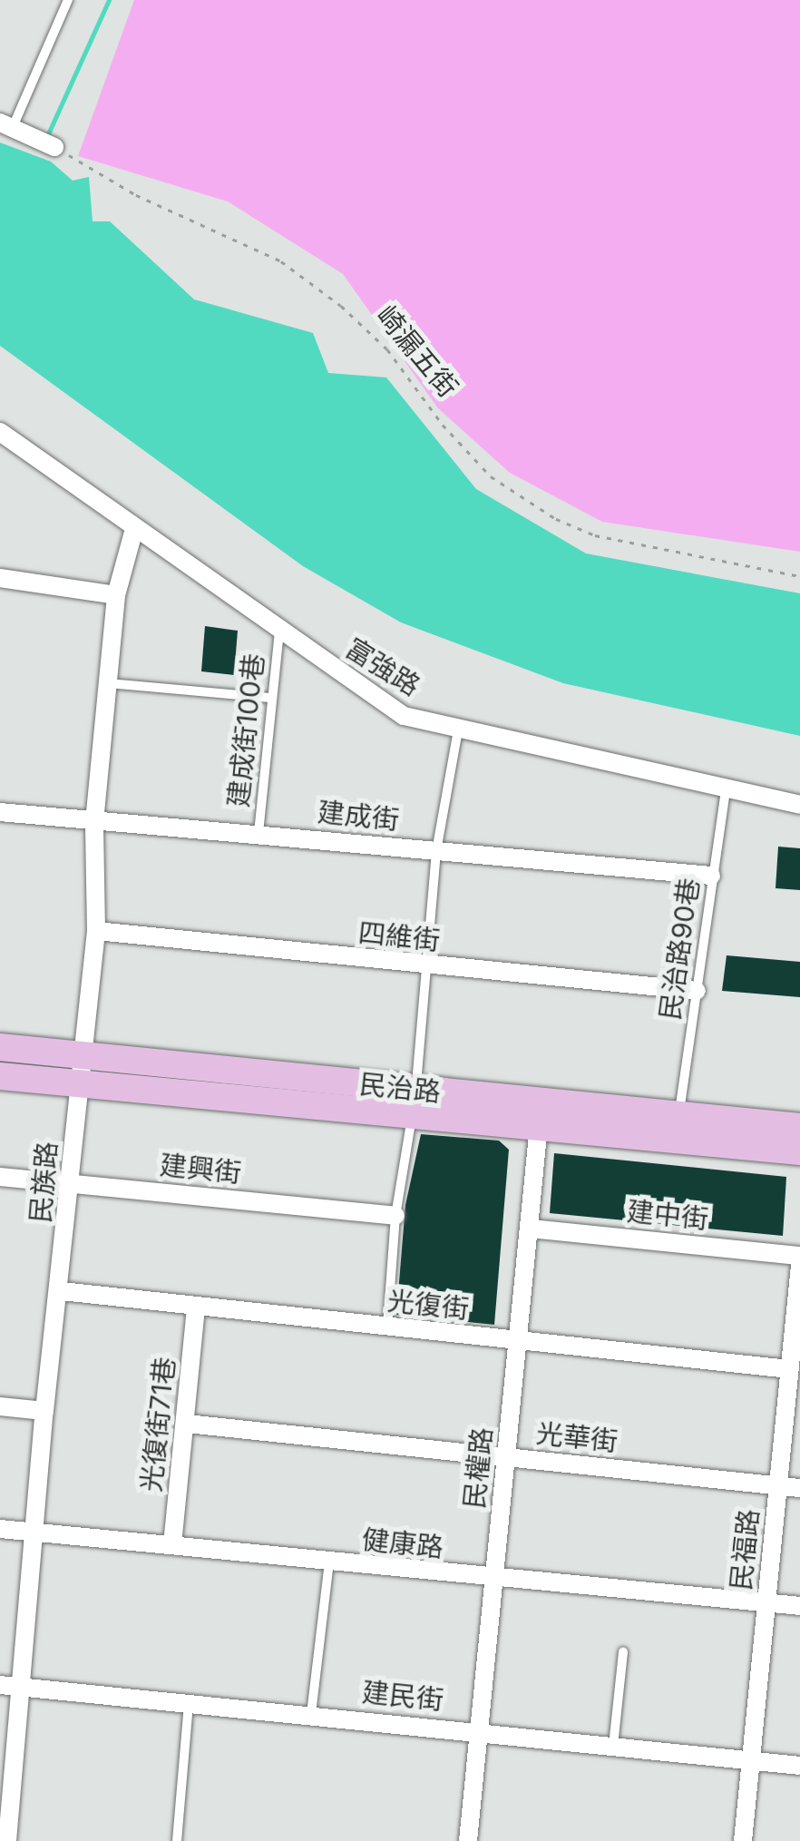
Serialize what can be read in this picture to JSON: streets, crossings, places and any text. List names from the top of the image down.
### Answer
{
  "streets": {
    "main road": ["民治路"],
    "street": [
      "富強路",
      "建成街",
      "四維街",
      "建興街",
      "民族路",
      "建中街",
      "光復街",
      "光復街71巷",
      "光華街",
      "民權路",
      "健康路",
      "民福路",
      "建民街"
    ],
    "lane": ["建成街100巷", "民治路90巷"],
    "path": ["崎漏五街"]
  },
  "crossings": [
    ["富強路", "建成街100巷"],
    ["富強路", "民治路90巷"],
    ["富強路", "民族路"],
    ["建成街100巷", "建成街"],
    ["建成街", "民治路90巷"],
    ["建成街", "民族路"],
    ["四維街", "民治路90巷"],
    ["四維街", "民族路"],
    ["民治路90巷", "民治路"],
    ["民治路", "民族路"],
    ["民治路", "民權路"],
    ["建興街", "民族路"],
    ["民族路", "光復街"],
    ["民族路", "健康路"],
    ["民族路", "建民街"],
    ["建中街", "民權路"],
    ["光復街", "光復街71巷"],
    ["光復街", "民權路"],
    ["光復街", "民福路"],
    ["光復街71巷", "光華街"],
    ["光復街71巷", "健康路"],
    ["光華街", "民權路"],
    ["光華街", "民福路"],
    ["民權路", "健康路"],
    ["民權路", "建民街"],
    ["健康路", "民福路"],
    ["民福路", "建民街"]
  ]
}
